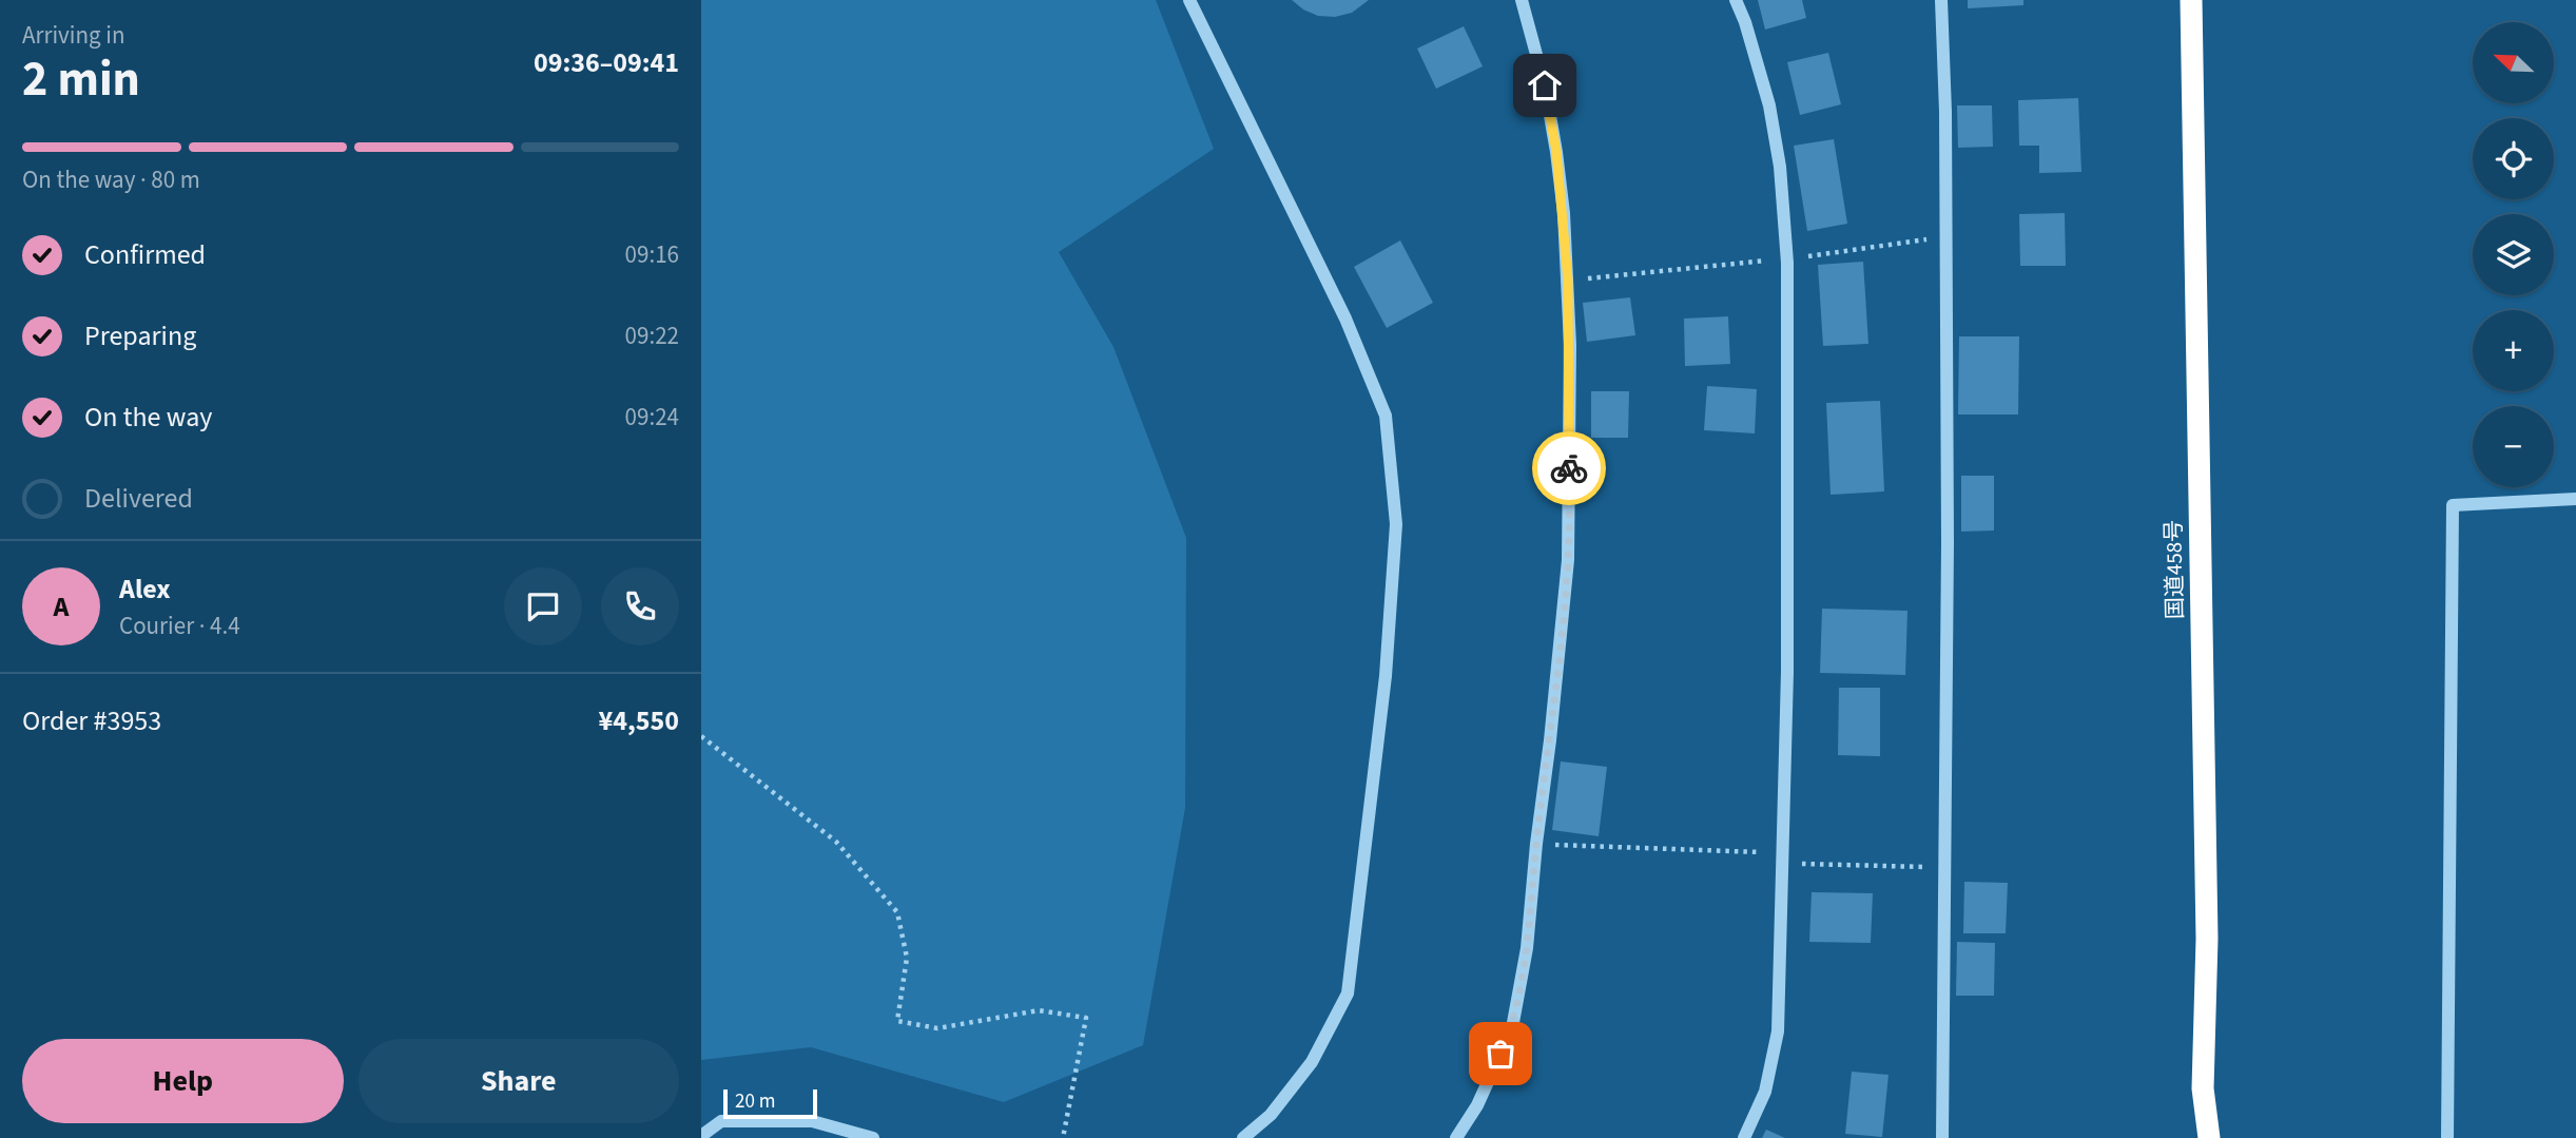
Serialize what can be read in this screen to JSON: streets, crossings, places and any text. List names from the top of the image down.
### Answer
{
  "streets": {
    "highway": ["国道458号"]
  },
  "scale_bar": "20 m",
  "north": "top left",
  "page": {
    "heading": ["2 min", "Arriving in", "09:36–09:41"],
    "panel": [
      "Alex",
      "Courier · 4.4",
      "Order #3953",
      "¥4,550"
    ],
    "map_buttons": ["+", "−"],
    "bar": "On the way · 80 m",
    "list": [
      ["Confirmed", "09:16"],
      ["Preparing", "09:22"],
      ["On the way", "09:24"],
      "Delivered"
    ],
    "round": "A",
    "buttons": ["Help", "Share"],
    "scale": "20 m"
  }
}
